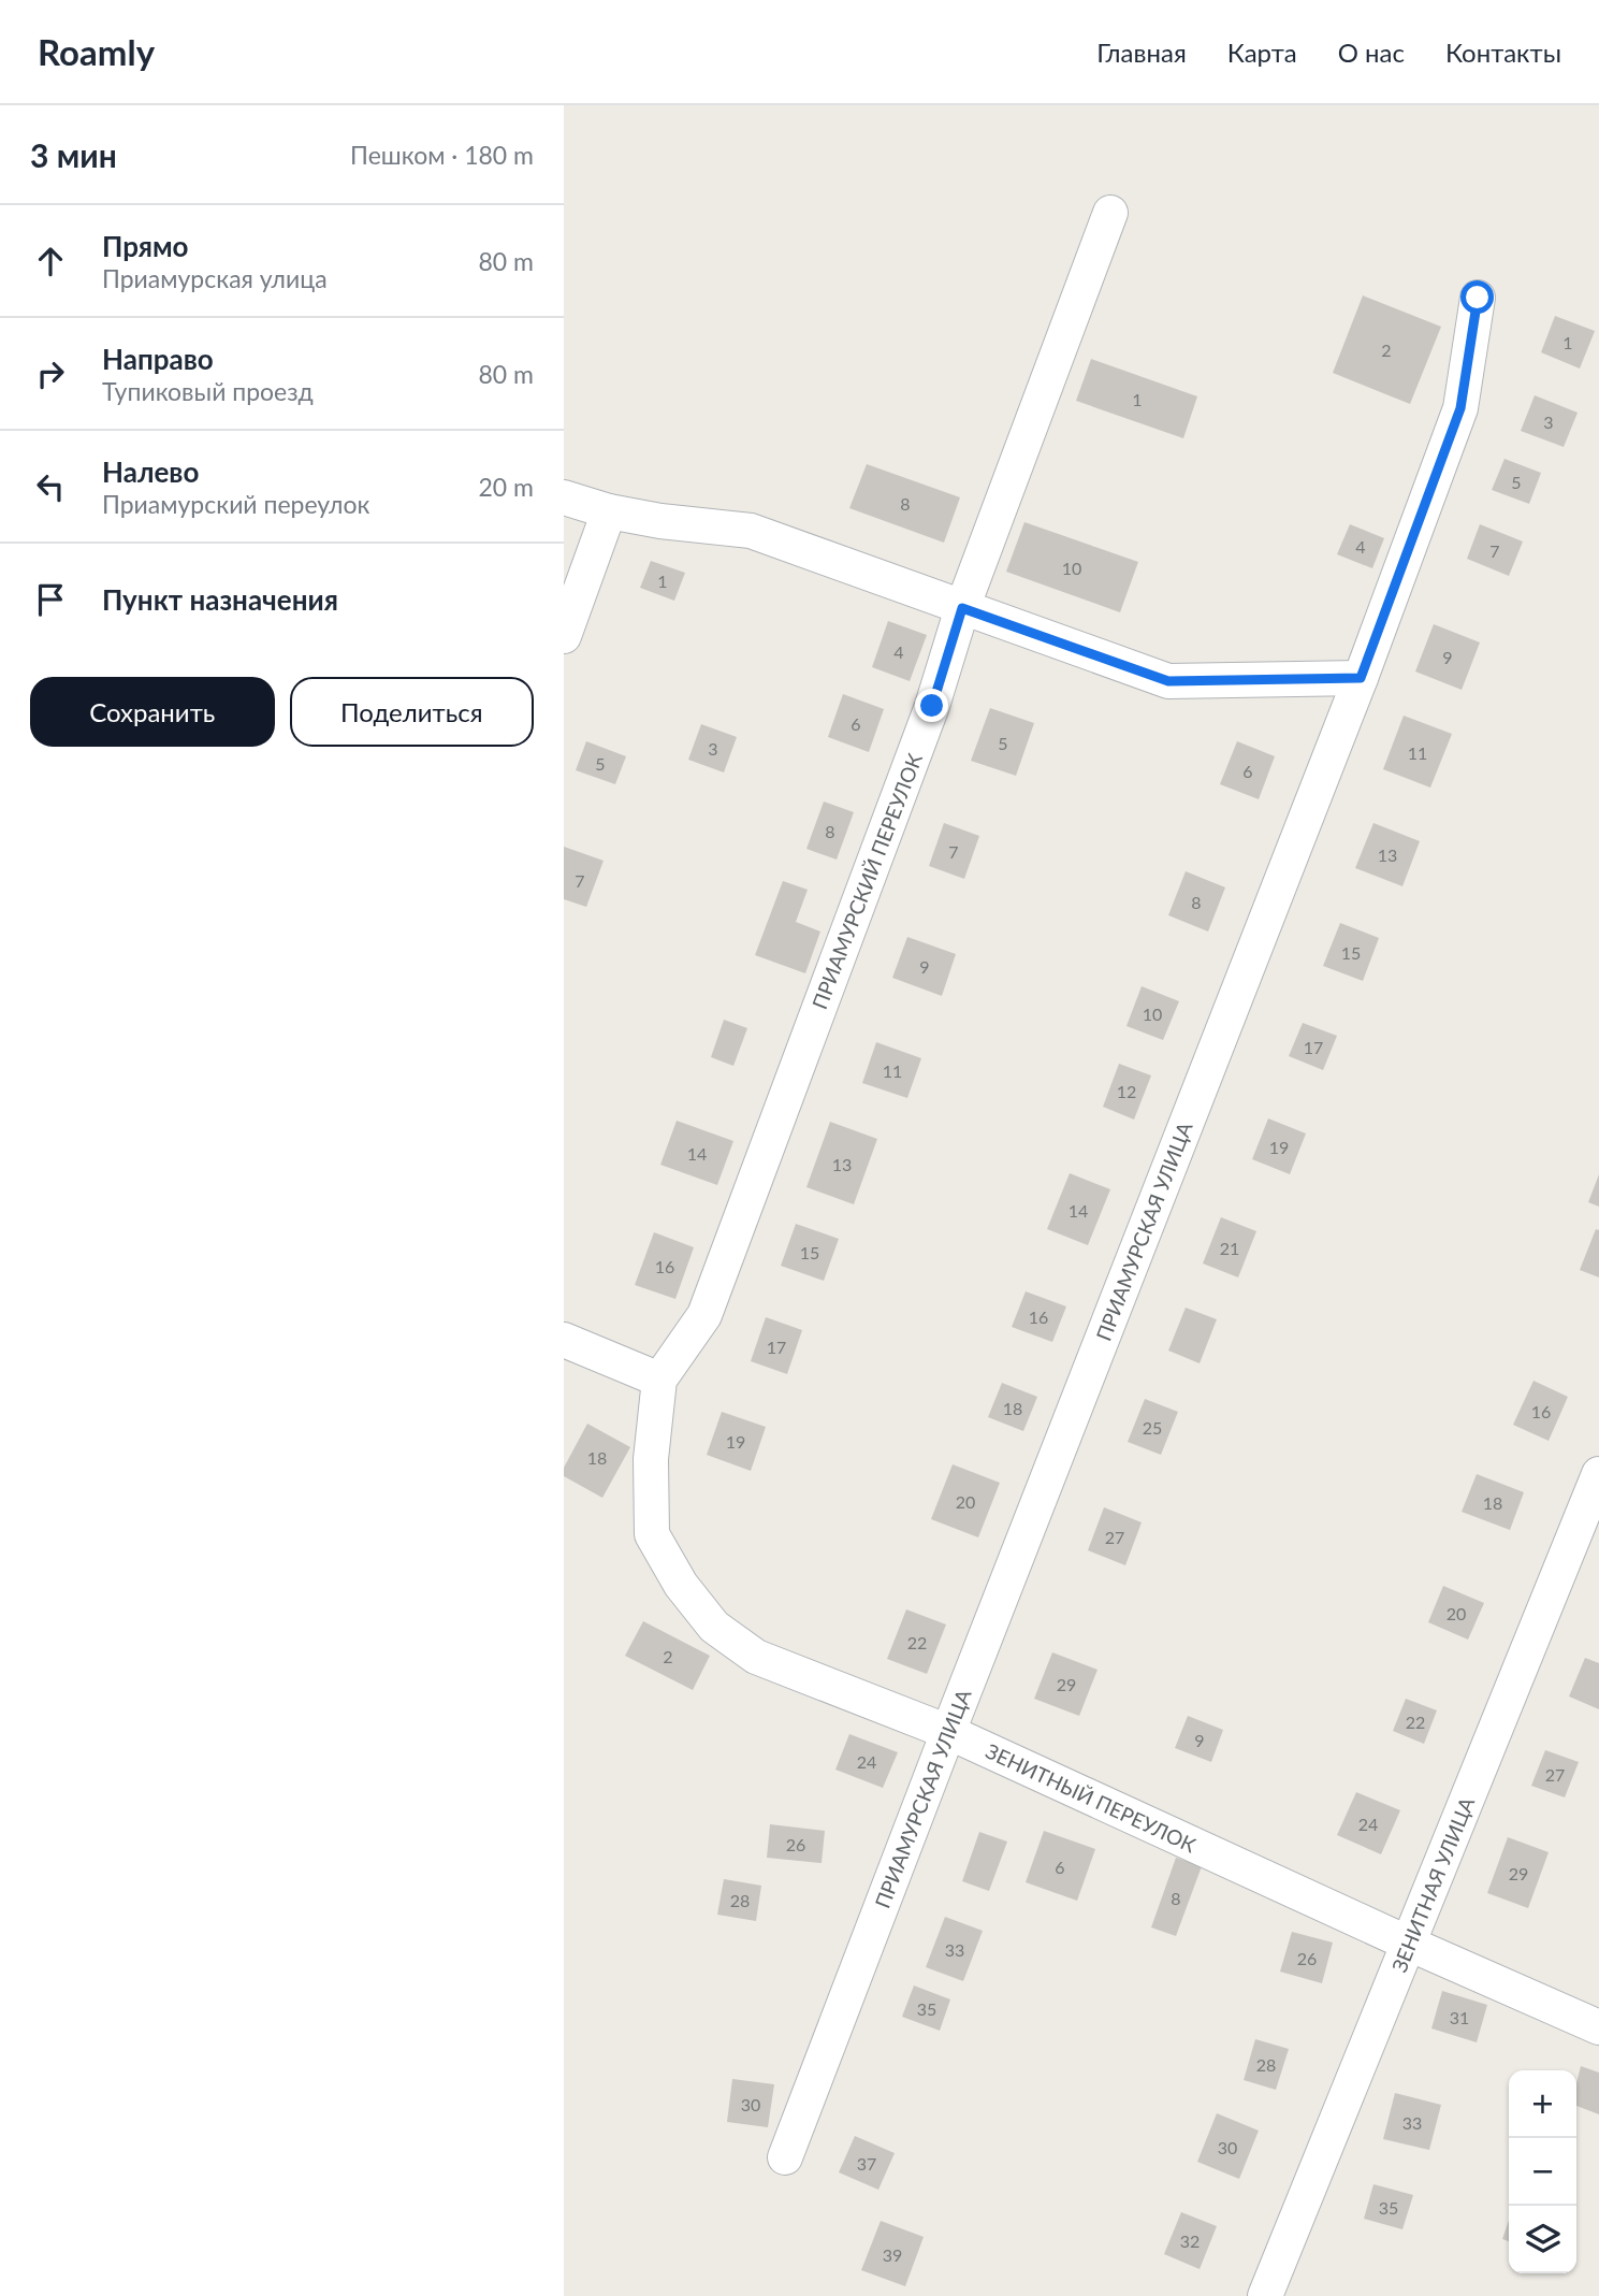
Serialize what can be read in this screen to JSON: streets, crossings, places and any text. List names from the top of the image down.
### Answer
{
  "streets": {
    "street": [
      "ПРИАМУРСКИЙ ПЕРЕУЛОК",
      "ПРИАМУРСКАЯ УЛИЦА",
      "ЗЕНИТНЫЙ ПЕРЕУЛОК",
      "ЗЕНИТНАЯ УЛИЦА"
    ]
  },
  "crossings": [
    ["ПРИАМУРСКИЙ ПЕРЕУЛОК", "ЗЕНИТНЫЙ ПЕРЕУЛОК"],
    ["ПРИАМУРСКАЯ УЛИЦА", "ЗЕНИТНЫЙ ПЕРЕУЛОК"],
    ["ЗЕНИТНЫЙ ПЕРЕУЛОК", "ЗЕНИТНАЯ УЛИЦА"]
  ],
  "house_numbers": [
    "1",
    "2",
    "1",
    "3",
    "5",
    "8",
    "4",
    "7",
    "10",
    "1",
    "4",
    "9",
    "6",
    "5",
    "3",
    "11",
    "5",
    "6",
    "8",
    "7",
    "13",
    "7",
    "8",
    "15",
    "9",
    "10",
    "17",
    "11",
    "12",
    "19",
    "14",
    "13",
    "14",
    "21",
    "15",
    "16",
    "16",
    "17",
    "18",
    "16",
    "25",
    "19",
    "18",
    "20",
    "18",
    "27",
    "20",
    "22",
    "2",
    "29",
    "22",
    "9",
    "24",
    "27",
    "24",
    "26",
    "6",
    "29",
    "8",
    "28",
    "33",
    "26",
    "35",
    "31",
    "28",
    "30",
    "33",
    "30",
    "37",
    "35",
    "32",
    "39"
  ],
  "page": {
    "header": "Roamly",
    "nav": [
      "Главная",
      "Карта",
      "О нас",
      "Контакты"
    ],
    "heading": ["3 мин", "Пешком · 180 m"],
    "list": [
      ["Прямо", "Приамурская улица", "80 m"],
      ["Направо", "Тупиковый проезд", "80 m"],
      ["Налево", "Приамурский переулок", "20 m"],
      "Пункт назначения"
    ],
    "buttons": ["Сохранить", "Поделиться"],
    "map_buttons": ["+", "−"]
  }
}
